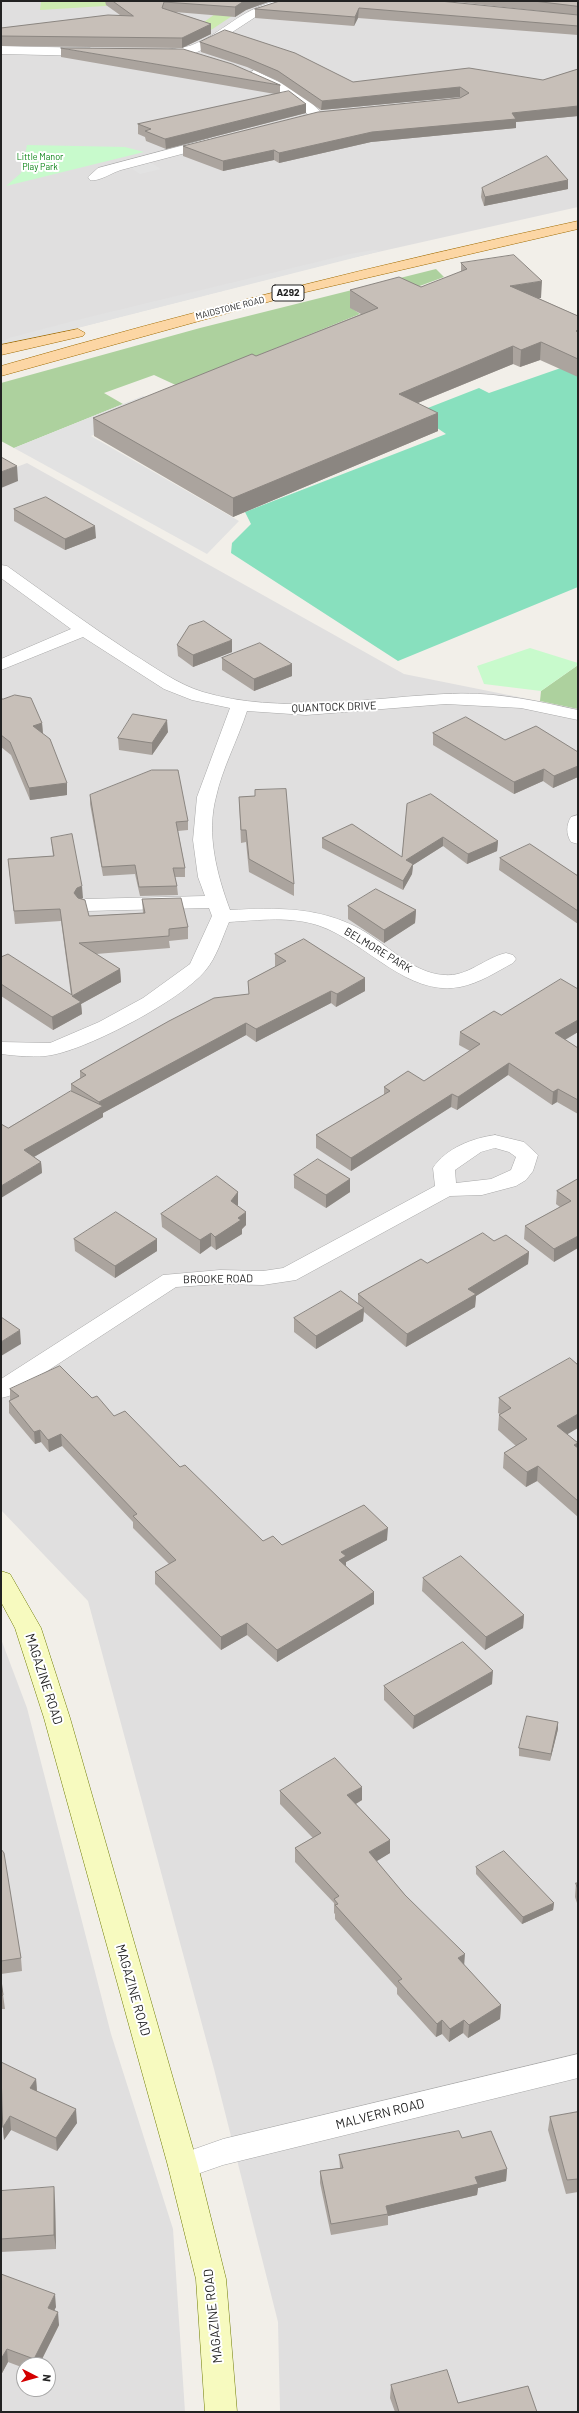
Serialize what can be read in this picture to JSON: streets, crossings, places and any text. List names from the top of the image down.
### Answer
{
  "streets": {
    "main road": ["A292", "MAIDSTONE ROAD"],
    "street": [
      "QUANTOCK DRIVE",
      "BELMORE PARK",
      "BROOKE ROAD",
      "MAGAZINE ROAD",
      "MALVERN ROAD"
    ]
  },
  "crossings": [
    ["MAGAZINE ROAD", "MALVERN ROAD"]
  ],
  "parks": ["Little Manor Play Park"],
  "north": "right"
}
